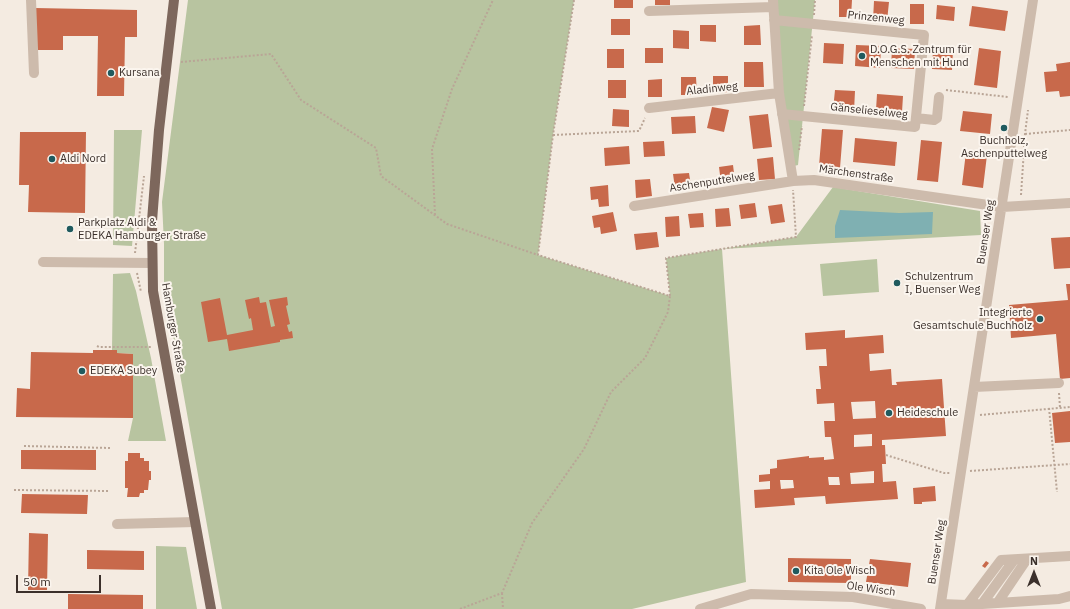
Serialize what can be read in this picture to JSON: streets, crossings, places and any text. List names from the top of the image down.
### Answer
{
  "streets": {
    "main road": ["Hamburger Straße"],
    "street": [
      "Prinzenweg",
      "Aladinweg",
      "Gänselieselweg",
      "Märchenstraße",
      "Aschenputtelweg",
      "Buenser Weg",
      "Ole Wisch"
    ]
  },
  "crossings": [
    ["Prinzenweg", "Gänselieselweg"],
    ["Märchenstraße", "Aschenputtelweg"],
    ["Märchenstraße", "Buenser Weg"]
  ],
  "places": [
    "D.O.G.S. Zentrum für Menschen mit Hund",
    "Kursana",
    "Buchholz, Aschenputtelweg",
    "Aldi Nord",
    "Parkplatz Aldi & EDEKA Hamburger Straße",
    "Schulzentrum I, Buenser Weg",
    "Integrierte Gesamtschule Buchholz",
    "EDEKA Subey",
    "Heideschule",
    "Kita Ole Wisch"
  ],
  "scale_bar": "50 m",
  "north": "top"
}
